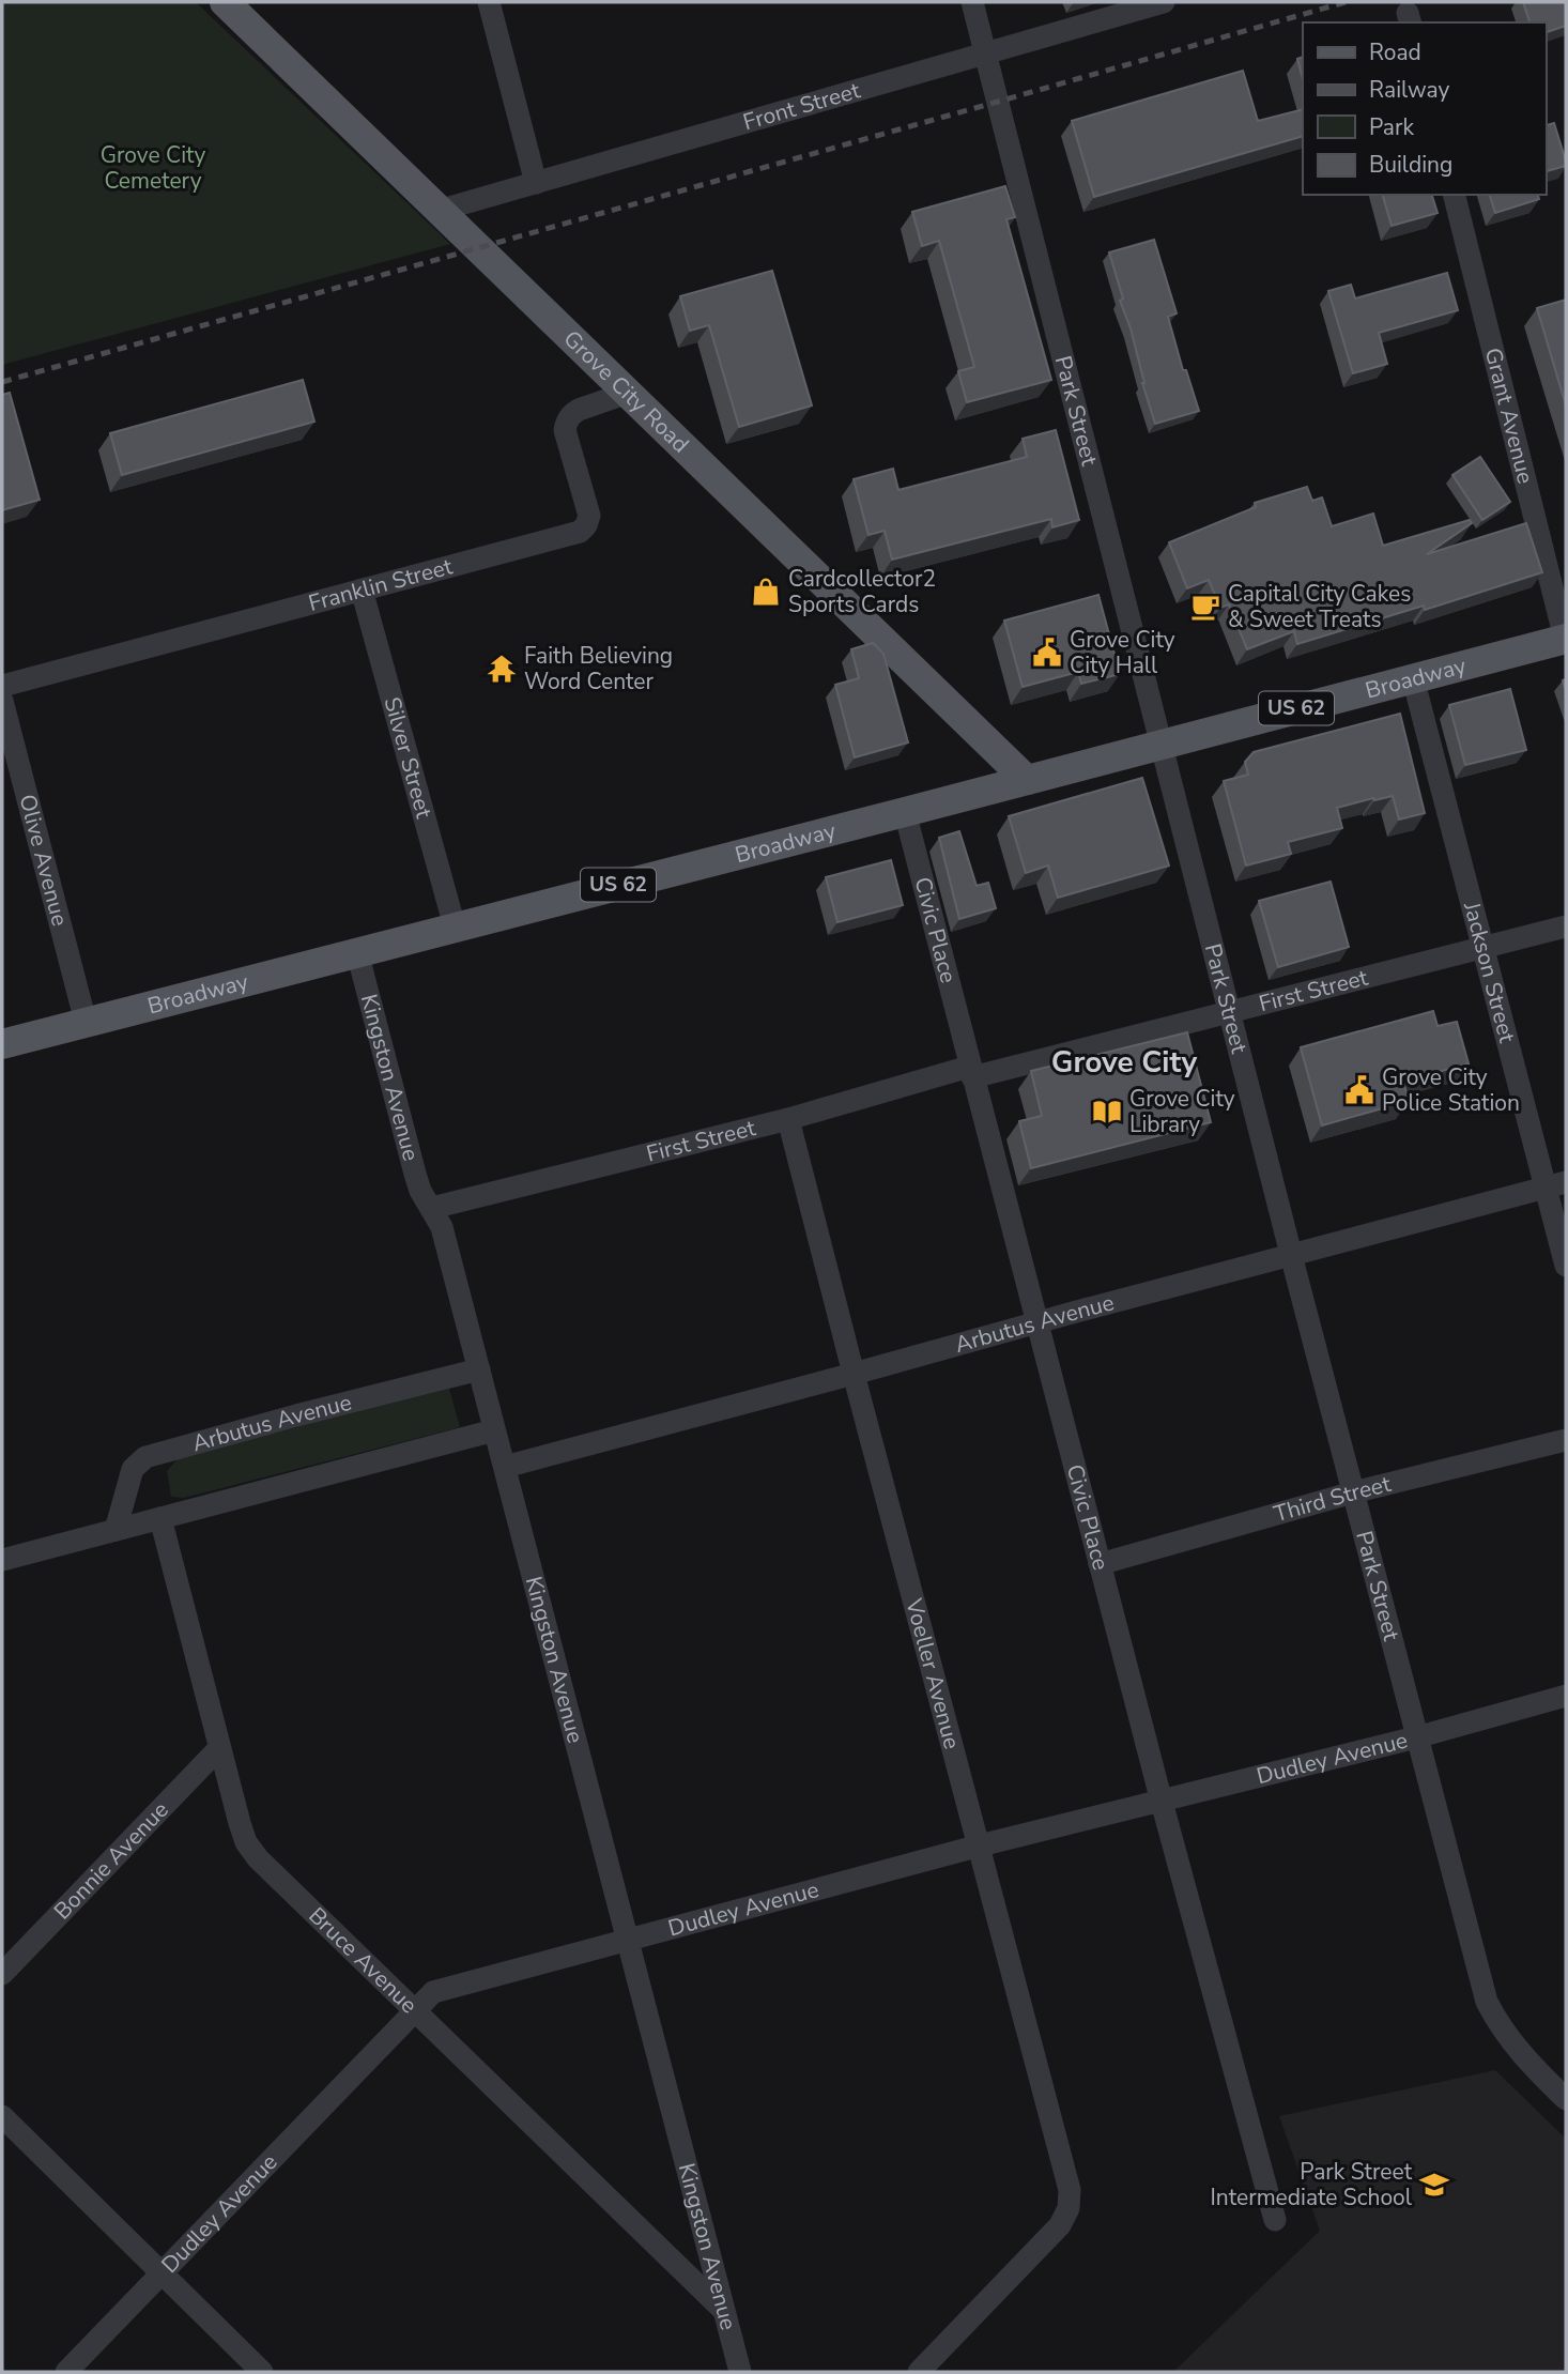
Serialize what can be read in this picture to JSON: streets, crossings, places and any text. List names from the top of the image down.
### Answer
{
  "streets": {
    "main road": ["Grove City Road", "Broadway", "US 62"],
    "street": [
      "Front Street",
      "Park Street",
      "Grant Avenue",
      "Franklin Street",
      "Silver Street",
      "Olive Avenue",
      "Civic Place",
      "Jackson Street",
      "First Street",
      "Kingston Avenue",
      "Arbutus Avenue",
      "Third Street",
      "Voeller Avenue",
      "Dudley Avenue",
      "Bonnie Avenue",
      "Bruce Avenue"
    ]
  },
  "crossings": [
    ["Front Street", "Grove City Road"],
    ["Front Street", "Park Street"],
    ["Grove City Road", "Franklin Street"],
    ["Grove City Road", "Broadway"],
    ["Park Street", "Broadway"],
    ["Park Street", "First Street"],
    ["Park Street", "Arbutus Avenue"],
    ["Park Street", "Third Street"],
    ["Park Street", "Dudley Avenue"],
    ["Grant Avenue", "Broadway"],
    ["Franklin Street", "Silver Street"],
    ["Broadway", "Silver Street"],
    ["Broadway", "Olive Avenue"],
    ["Broadway", "Civic Place"],
    ["Broadway", "Jackson Street"],
    ["Broadway", "Kingston Avenue"],
    ["Civic Place", "First Street"],
    ["Civic Place", "Arbutus Avenue"],
    ["Civic Place", "Third Street"],
    ["Civic Place", "Dudley Avenue"],
    ["Jackson Street", "First Street"],
    ["Jackson Street", "Arbutus Avenue"],
    ["First Street", "Kingston Avenue"],
    ["First Street", "Voeller Avenue"],
    ["Kingston Avenue", "Arbutus Avenue"],
    ["Kingston Avenue", "Dudley Avenue"],
    ["Kingston Avenue", "Bruce Avenue"],
    ["Arbutus Avenue", "Voeller Avenue"],
    ["Voeller Avenue", "Dudley Avenue"],
    ["Dudley Avenue", "Bruce Avenue"],
    ["Bonnie Avenue", "Bruce Avenue"]
  ],
  "districts": ["Grove City"],
  "parks": ["Grove City Cemetery"],
  "places": {
    "shop": ["Cardcollector2 Sports Cards"],
    "cafe": ["Capital City Cakes & Sweet Treats"],
    "public building": ["Grove City City Hall", "Grove City Police Station"],
    "temple": ["Faith Believing Word Center"],
    "library": ["Grove City Library"],
    "school or university": ["Park Street Intermediate School"]
  },
  "legend": [
    "Road",
    "Railway",
    "Park",
    "Building"
  ]
}
